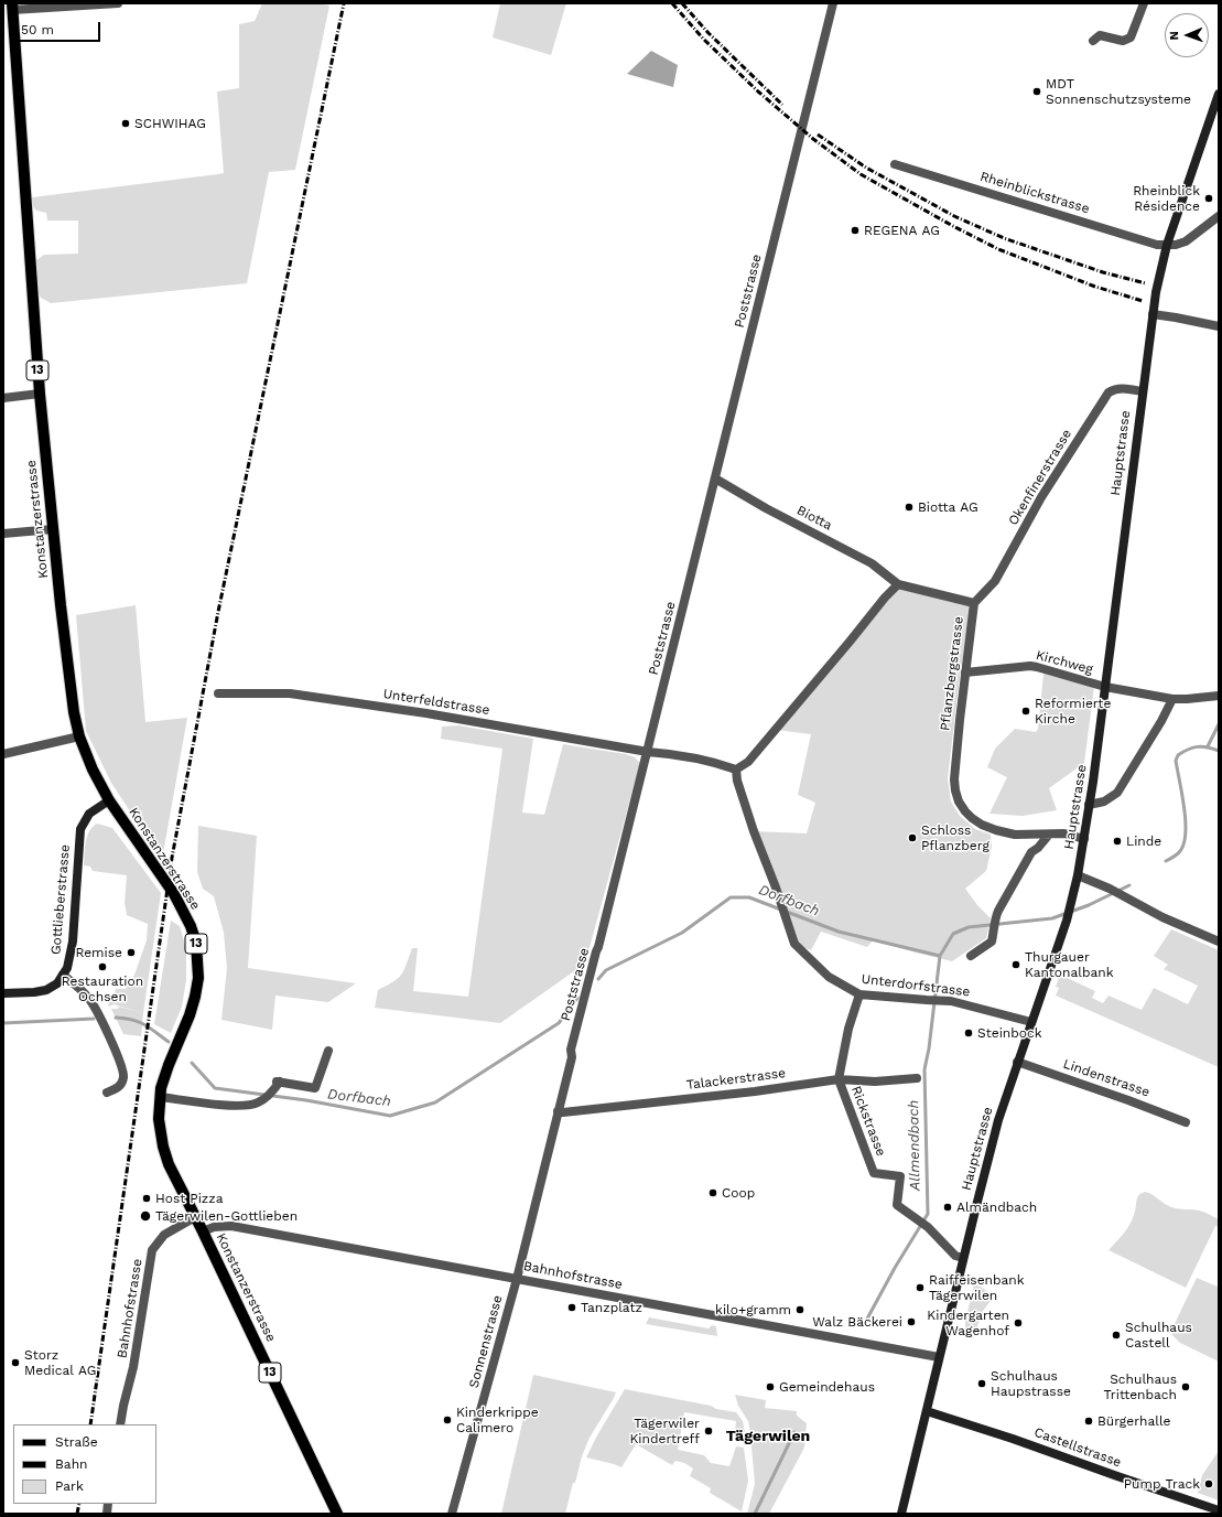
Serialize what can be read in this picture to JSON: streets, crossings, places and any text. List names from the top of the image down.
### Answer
{
  "streets": {
    "main road": ["13", "Konstanzerstrasse"],
    "street": [
      "Rheinblickstrasse",
      "Poststrasse",
      "Hauptstrasse",
      "Okenfinerstrasse",
      "Biotta",
      "Kirchweg",
      "Pflanzbergstrasse",
      "Unterfeldstrasse",
      "Gottlieberstrasse",
      "Unterdorfstrasse",
      "Lindenstrasse",
      "Talackerstrasse",
      "Rickstrasse",
      "Bahnhofstrasse",
      "Sonnenstrasse",
      "Castellstrasse"
    ]
  },
  "crossings": [
    ["Rheinblickstrasse", "Hauptstrasse"],
    ["Poststrasse", "Biotta"],
    ["Poststrasse", "Unterfeldstrasse"],
    ["Poststrasse", "Talackerstrasse"],
    ["Poststrasse", "Bahnhofstrasse"],
    ["Poststrasse", "Sonnenstrasse"],
    ["Hauptstrasse", "Okenfinerstrasse"],
    ["Hauptstrasse", "Kirchweg"],
    ["Hauptstrasse", "Pflanzbergstrasse"],
    ["Hauptstrasse", "Unterdorfstrasse"],
    ["Hauptstrasse", "Lindenstrasse"],
    ["Hauptstrasse", "Rickstrasse"],
    ["Hauptstrasse", "Bahnhofstrasse"],
    ["Hauptstrasse", "Castellstrasse"],
    ["Okenfinerstrasse", "Pflanzbergstrasse"],
    ["Biotta", "Pflanzbergstrasse"],
    ["Konstanzerstrasse", "Gottlieberstrasse"],
    ["Konstanzerstrasse", "Bahnhofstrasse"],
    ["Kirchweg", "Pflanzbergstrasse"],
    ["Unterdorfstrasse", "Rickstrasse"],
    ["Talackerstrasse", "Rickstrasse"],
    ["Bahnhofstrasse", "Sonnenstrasse"]
  ],
  "districts": ["Tägerwilen"],
  "water": ["Dorfbach", "Allmendbach"],
  "places": [
    "MDT Sonnenschutzsysteme",
    "SCHWIHAG",
    "Rheinblick Résidence",
    "REGENA AG",
    "Biotta AG",
    "Reformierte Kirche",
    "Schloss Pflanzberg",
    "Linde",
    "Remise",
    "Thurgauer Kantonalbank",
    "Restauration Ochsen",
    "Steinbock",
    "Coop",
    "Host Pizza",
    "Almändbach",
    "Tägerwilen-Gottlieben",
    "Raiffeisenbank Tägerwilen",
    "Tanzplatz",
    "kilo+gramm",
    "Walz Bäckerei",
    "Kindergarten Wagenhof",
    "Schulhaus Castell",
    "Storz Medical AG",
    "Schulhaus Haupstrasse",
    "Gemeindehaus",
    "Schulhaus Trittenbach",
    "Kinderkrippe Calimero",
    "Bürgerhalle",
    "Tägerwiler Kindertreff",
    "Pump Track"
  ],
  "legend": ["Straße", "Bahn", "Park"],
  "scale_bar": "50 m",
  "north": "left"
}
